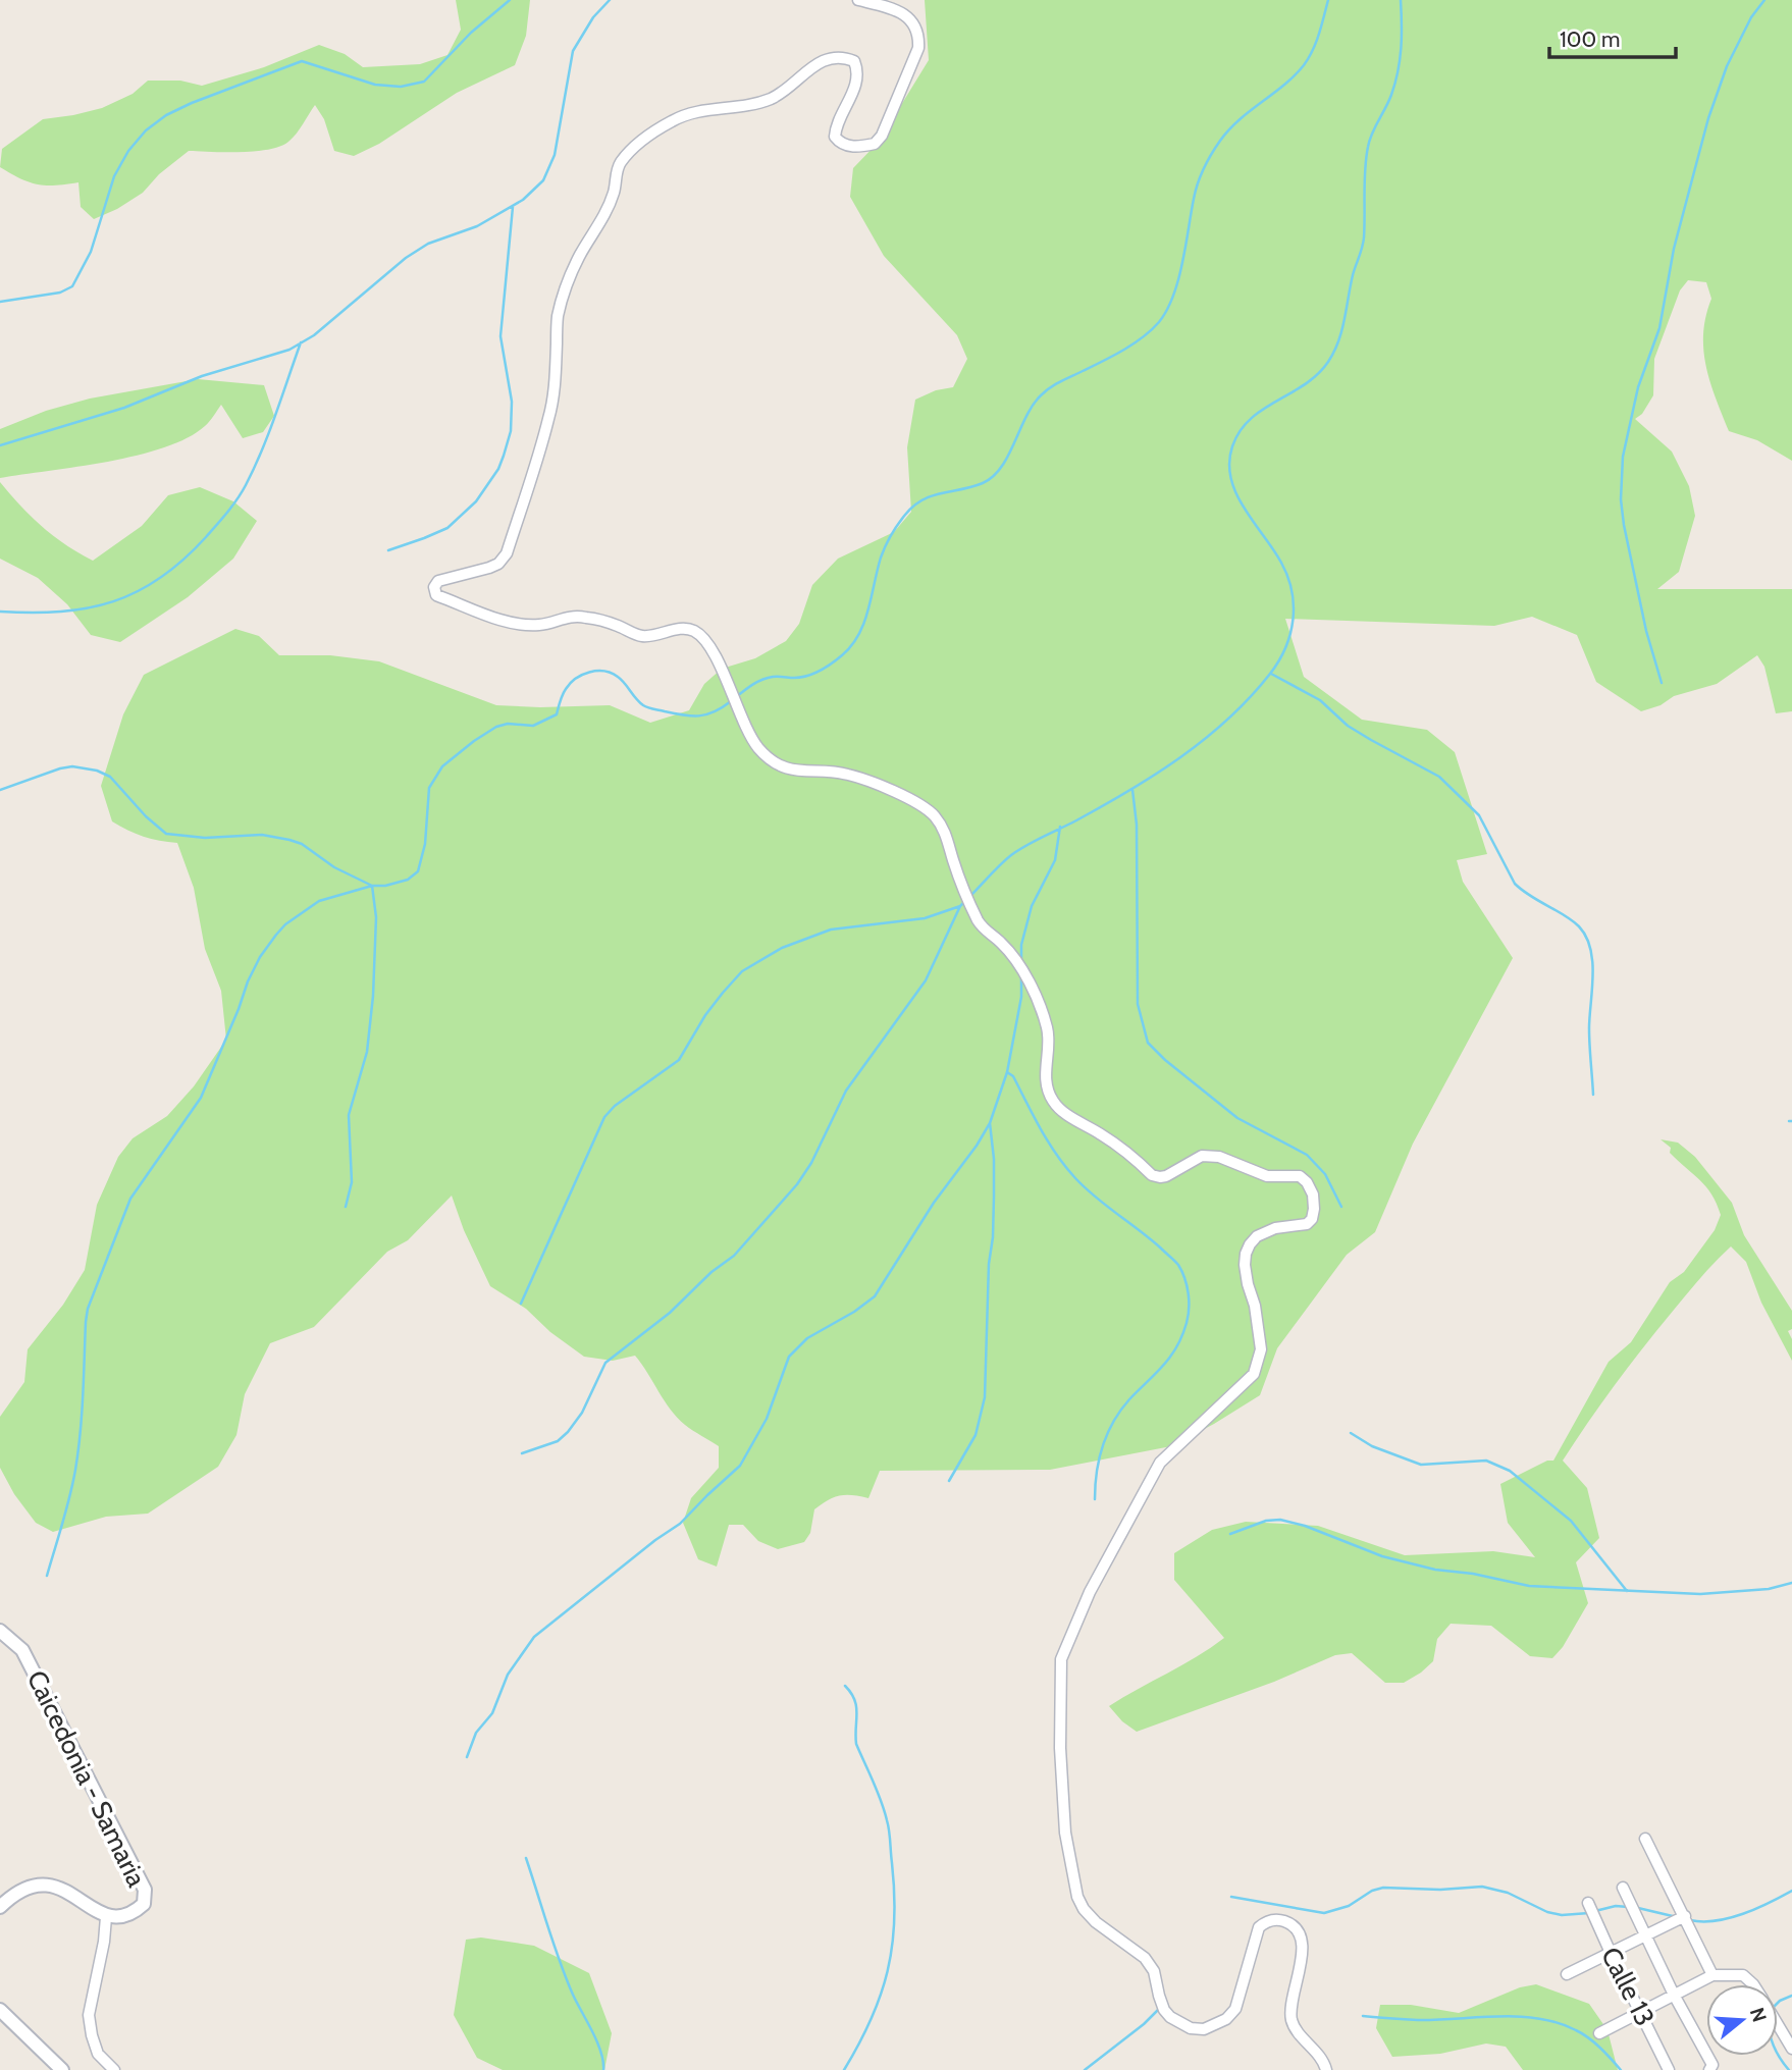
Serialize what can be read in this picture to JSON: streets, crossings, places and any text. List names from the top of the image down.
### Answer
{
  "streets": {
    "street": ["Caicedonia - Samaria", "Calle 13"]
  },
  "scale_bar": "100 m",
  "north": "right"
}
